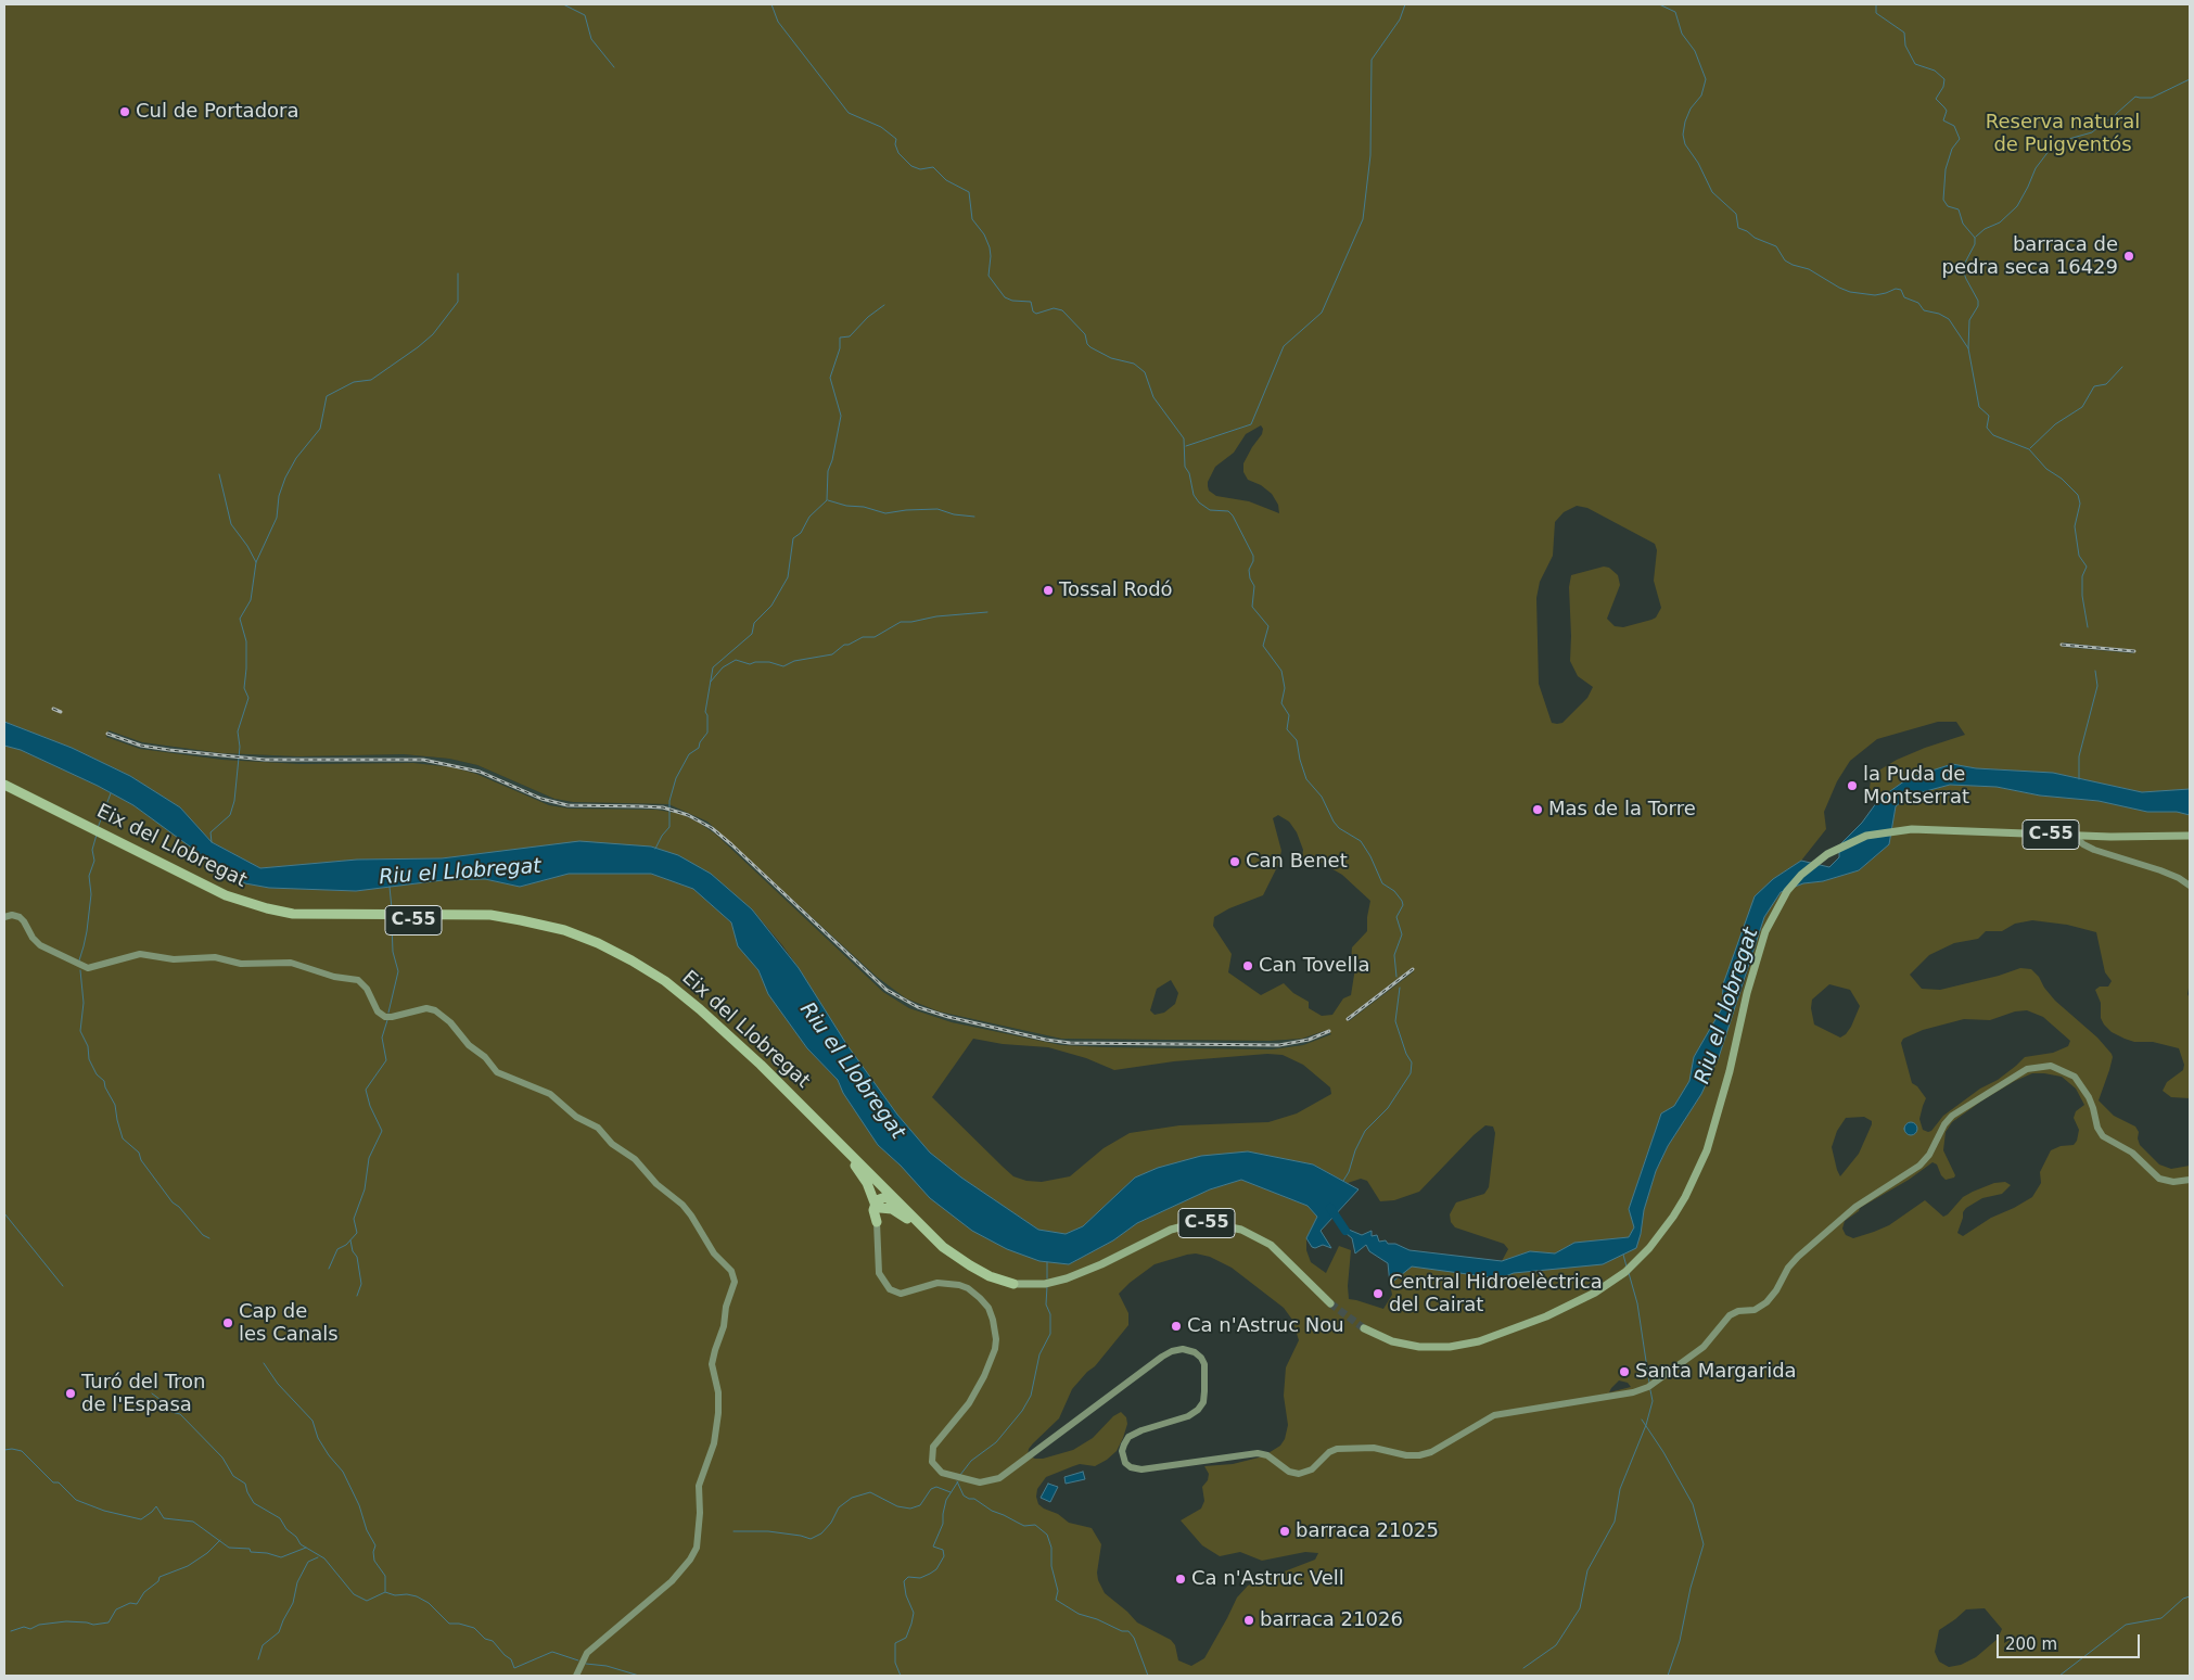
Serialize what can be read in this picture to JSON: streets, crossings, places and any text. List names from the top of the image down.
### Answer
{
  "streets": {
    "highway": ["C-55", "Eix del Llobregat"]
  },
  "crossings": [
    ["C-55", "Eix del Llobregat"]
  ],
  "water": ["Riu el Llobregat"],
  "parks": ["Reserva natural de Puigventós"],
  "places": [
    "Cul de Portadora",
    "barraca de pedra seca 16429",
    "Tossal Rodó",
    "la Puda de Montserrat",
    "Mas de la Torre",
    "Can Benet",
    "Can Tovella",
    "Central Hidroelèctrica del Cairat",
    "Cap de les Canals",
    "Ca n'Astruc Nou",
    "Santa Margarida",
    "Turó del Tron de l'Espasa",
    "barraca 21025",
    "Ca n'Astruc Vell",
    "barraca 21026"
  ],
  "scale_bar": "200 m"
}
